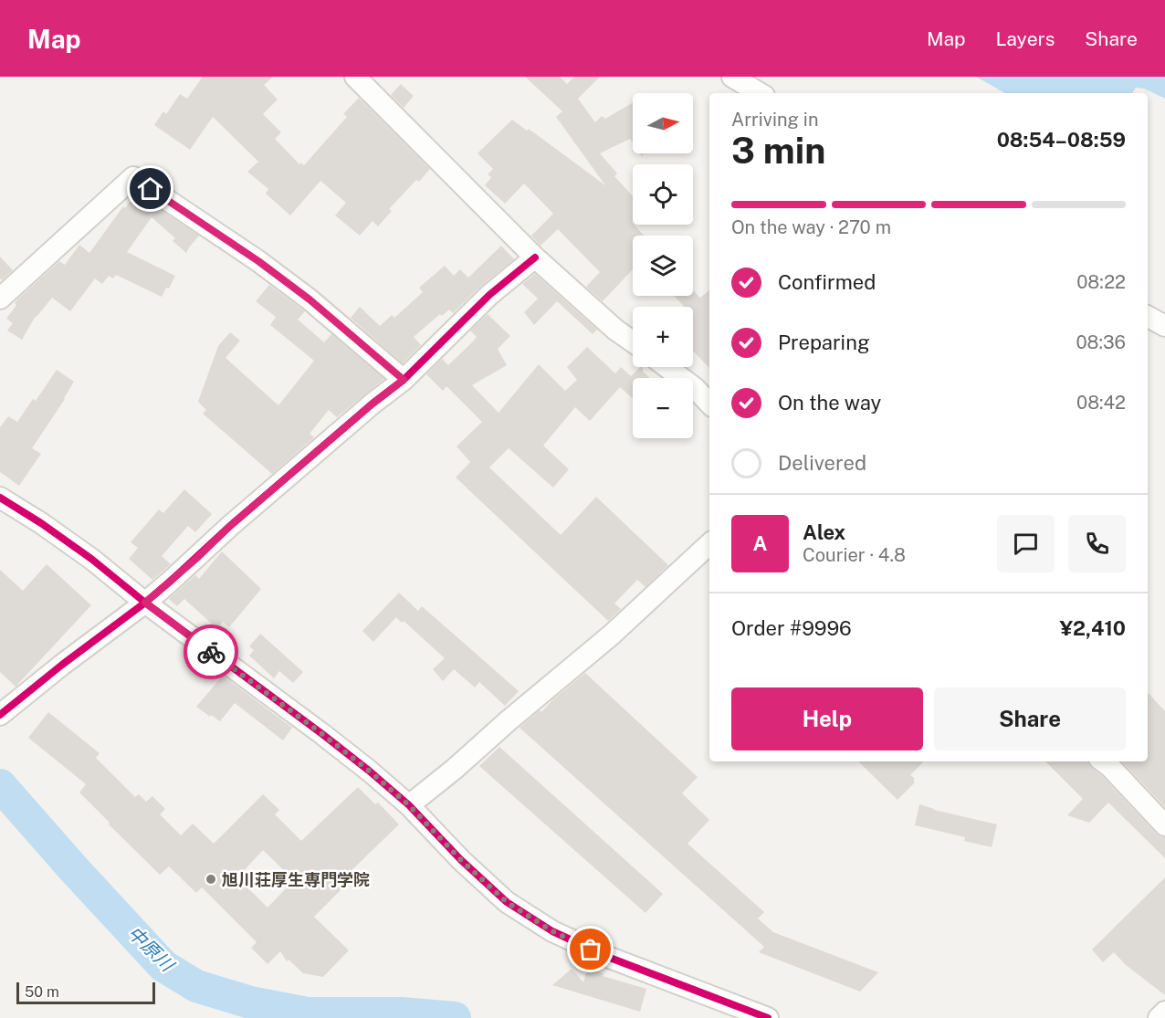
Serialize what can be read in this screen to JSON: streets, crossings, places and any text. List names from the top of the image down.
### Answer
{
  "water": ["中原川"],
  "places": ["旭川荘厚生専門学院"],
  "scale_bar": "50 m",
  "north": "right",
  "page": {
    "header": "Map",
    "nav": ["Map", "Layers", "Share"],
    "map_buttons": ["+", "−"],
    "heading": ["3 min", "Arriving in", "08:54–08:59"],
    "panel": [
      "Alex",
      "Courier · 4.8",
      "Order #9996",
      "¥2,410"
    ],
    "bar": "On the way · 270 m",
    "list": [
      ["Confirmed", "08:22"],
      ["Preparing", "08:36"],
      ["On the way", "08:42"],
      "Delivered"
    ],
    "round": "A",
    "buttons": ["Help", "Share"],
    "scale": "50 m"
  }
}
